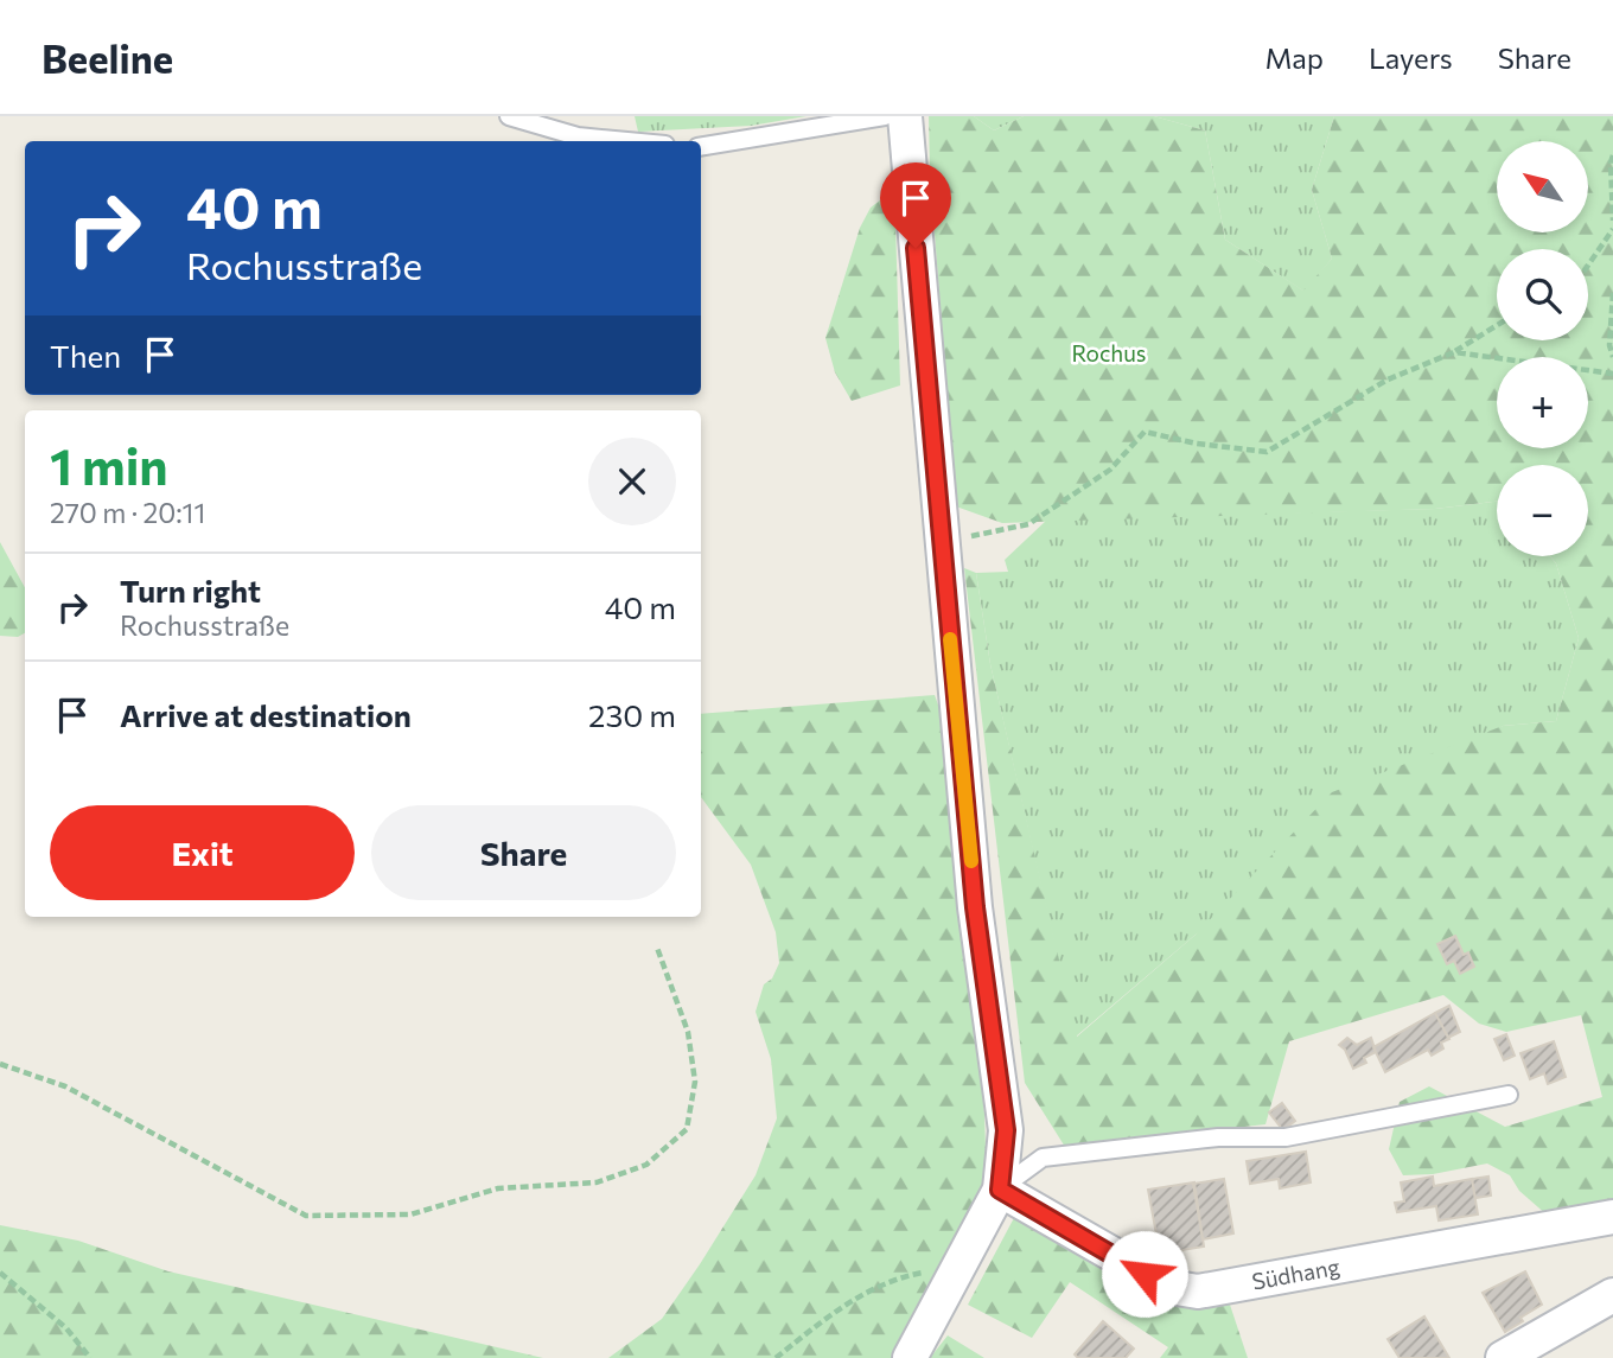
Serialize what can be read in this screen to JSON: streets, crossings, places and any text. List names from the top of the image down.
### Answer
{
  "streets": {
    "street": ["Südhang"]
  },
  "parks": ["Rochus"],
  "north": "top left",
  "page": {
    "header": "Beeline",
    "nav": ["Map", "Layers", "Share"],
    "map_buttons": ["+", "−"],
    "turn": ["40 m", "Rochusstraße"],
    "then": "Then",
    "heading": ["1 min", "270 m · 20:11"],
    "list": [
      {
        "name": "Turn right",
        "note": "Rochusstraße",
        "value": "40 m"
      },
      {
        "name": "Arrive at destination",
        "value": "230 m"
      }
    ],
    "buttons": ["Exit", "Share"]
  }
}
